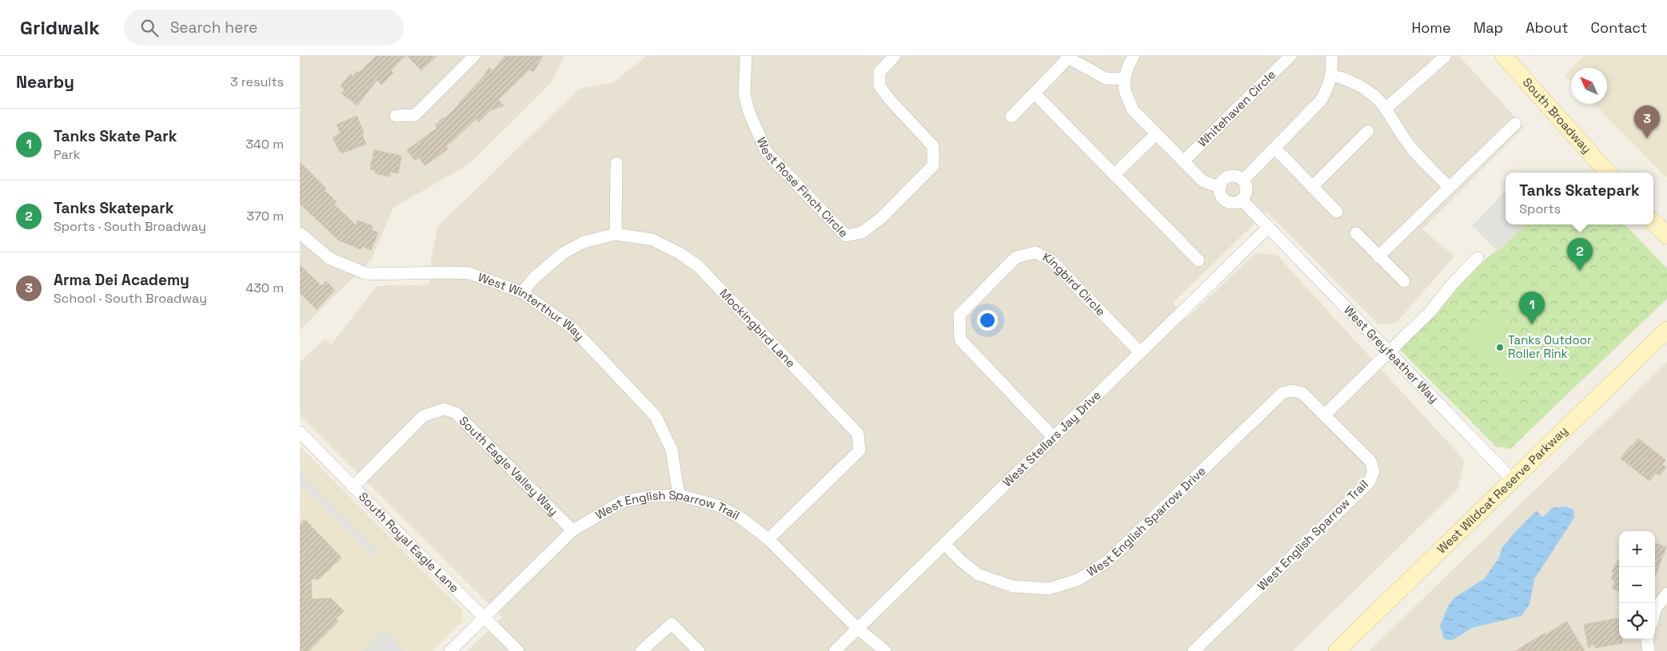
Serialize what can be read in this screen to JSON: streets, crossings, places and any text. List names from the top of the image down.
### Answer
{
  "streets": {
    "main road": ["South Broadway", "West Wildcat Reserve Parkway"],
    "street": [
      "Whitehaven Circle",
      "West Rose Finch Circle",
      "Kingbird Circle",
      "West Winterthur Way",
      "Mockingbird Lane",
      "West Greyfeather Way",
      "West Stellars Jay Drive",
      "South Eagle Valley Way",
      "West English Sparrow Trail",
      "West English Sparrow Drive",
      "South Royal Eagle Lane"
    ]
  },
  "crossings": [
    ["Kingbird Circle", "West Stellars Jay Drive"],
    ["West Winterthur Way", "Mockingbird Lane"],
    ["West Winterthur Way", "West English Sparrow Trail"],
    ["Mockingbird Lane", "West English Sparrow Trail"],
    ["West Greyfeather Way", "West Stellars Jay Drive"],
    ["West Greyfeather Way", "West Wildcat Reserve Parkway"],
    ["West Stellars Jay Drive", "West English Sparrow Trail"],
    ["West Stellars Jay Drive", "West English Sparrow Drive"],
    ["South Eagle Valley Way", "West English Sparrow Trail"],
    ["South Eagle Valley Way", "South Royal Eagle Lane"],
    ["West English Sparrow Trail", "West English Sparrow Drive"],
    ["West English Sparrow Trail", "South Royal Eagle Lane"]
  ],
  "places": ["Tanks Outdoor Roller Rink"],
  "north": "top left",
  "page": {
    "header": "Gridwalk",
    "search": "Search here",
    "nav": [
      "Home",
      "Map",
      "About",
      "Contact"
    ],
    "heading": ["Nearby", "3 results"],
    "pins": ["3", "2", "1"],
    "list": [
      {
        "mark": "1",
        "name": "Tanks Skate Park",
        "note": "Park",
        "value": "340 m"
      },
      {
        "mark": "2",
        "name": "Tanks Skatepark",
        "note": "Sports · South Broadway",
        "value": "370 m"
      },
      {
        "mark": "3",
        "name": "Arma Dei Academy",
        "note": "School · South Broadway",
        "value": "430 m"
      }
    ],
    "popup": ["Tanks Skatepark", "Sports"],
    "map_buttons": ["+", "−"]
  }
}
